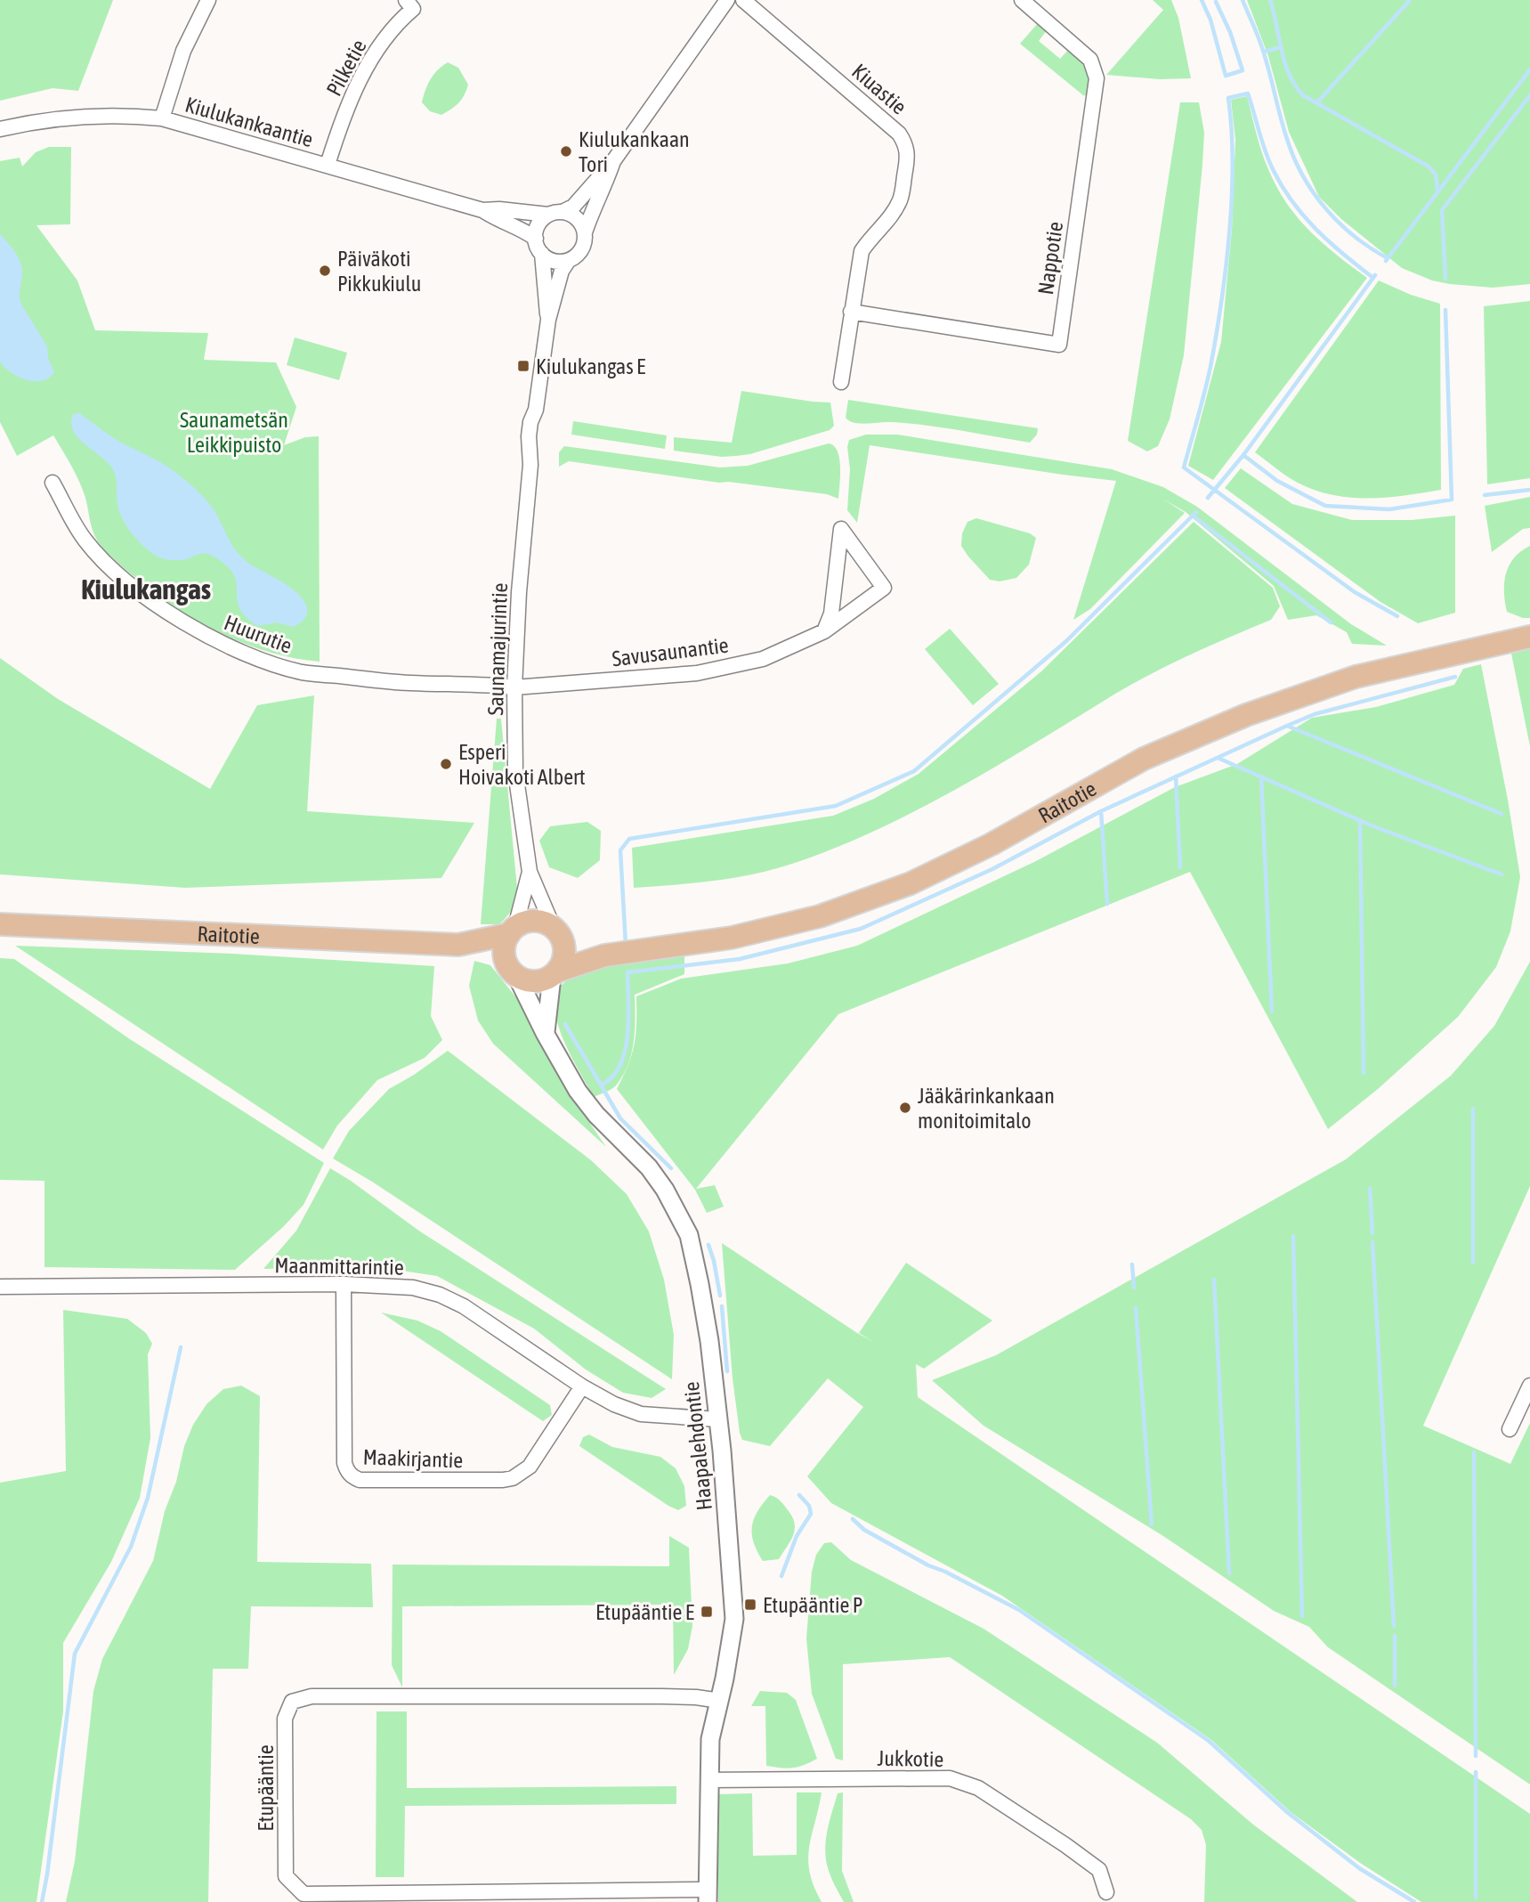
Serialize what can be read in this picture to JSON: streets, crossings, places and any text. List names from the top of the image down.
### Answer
{
  "streets": {
    "main road": ["Raitotie"],
    "street": [
      "Pilketie",
      "Kiuastie",
      "Kiulukankaantie",
      "Nappotie",
      "Huurutie",
      "Saunamajurintie",
      "Savusaunantie",
      "Maanmittarintie",
      "Haapalehdontie",
      "Maakirjantie",
      "Jukkotie",
      "Etupääntie"
    ]
  },
  "crossings": [
    ["Pilketie", "Kiulukankaantie"],
    ["Kiuastie", "Nappotie"],
    ["Kiulukankaantie", "Saunamajurintie"],
    ["Huurutie", "Saunamajurintie"],
    ["Huurutie", "Savusaunantie"],
    ["Saunamajurintie", "Savusaunantie"],
    ["Saunamajurintie", "Raitotie"],
    ["Saunamajurintie", "Haapalehdontie"],
    ["Raitotie", "Haapalehdontie"],
    ["Maanmittarintie", "Haapalehdontie"],
    ["Maanmittarintie", "Maakirjantie"],
    ["Haapalehdontie", "Jukkotie"],
    ["Haapalehdontie", "Etupääntie"]
  ],
  "districts": ["Kiulukangas"],
  "parks": ["Saunametsän Leikkipuisto"],
  "places": {
    "other": [
      "Kiulukankaan Tori",
      "Päiväkoti Pikkukiulu",
      "Esperi Hoivakoti Albert",
      "Jääkärinkankaan monitoimitalo"
    ],
    "transit": ["Kiulukangas E", "Etupääntie P", "Etupääntie E"]
  }
}
